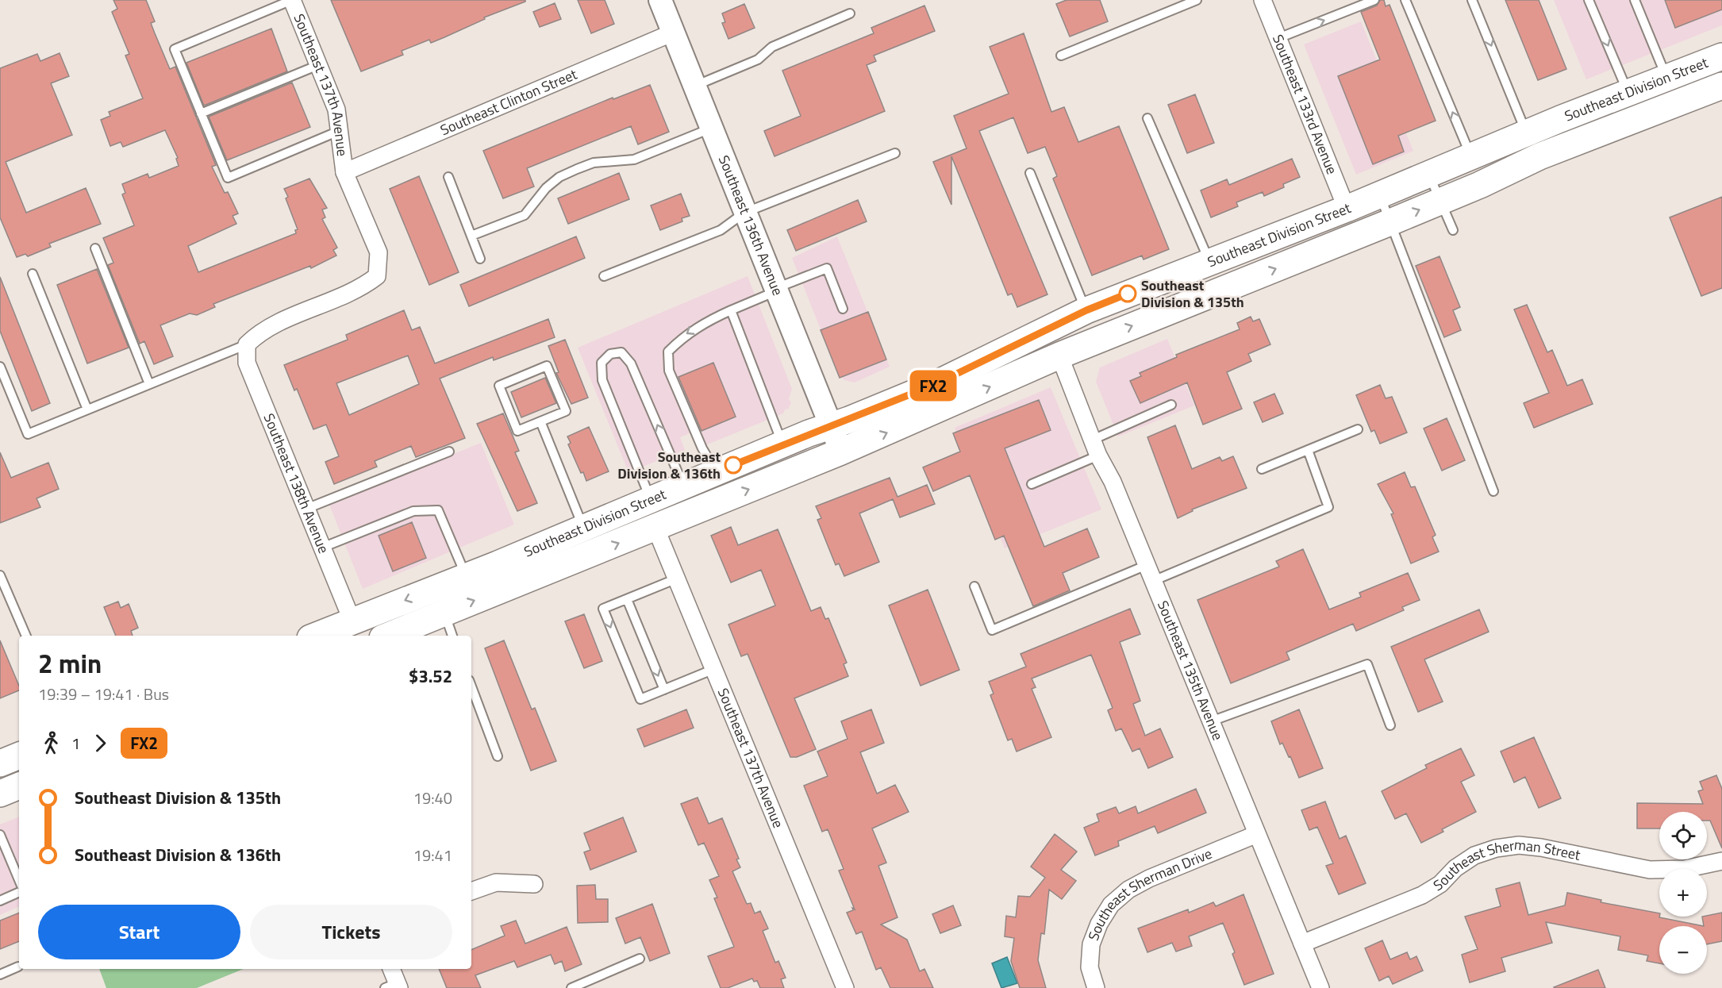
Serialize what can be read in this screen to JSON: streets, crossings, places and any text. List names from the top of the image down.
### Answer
{
  "streets": {
    "main road": ["Southeast Division Street"],
    "street": [
      "Southeast 137th Avenue",
      "Southeast Clinton Street",
      "Southeast 133rd Avenue",
      "Southeast 136th Avenue",
      "Southeast 138th Avenue",
      "Southeast 135th Avenue",
      "Southeast Sherman Street",
      "Southeast Sherman Drive"
    ]
  },
  "crossings": [
    ["Southeast 137th Avenue", "Southeast Division Street"],
    ["Southeast 137th Avenue", "Southeast Clinton Street"],
    ["Southeast 137th Avenue", "Southeast 138th Avenue"],
    ["Southeast Division Street", "Southeast 133rd Avenue"],
    ["Southeast Division Street", "Southeast 136th Avenue"],
    ["Southeast Division Street", "Southeast 138th Avenue"],
    ["Southeast Division Street", "Southeast 135th Avenue"],
    ["Southeast Clinton Street", "Southeast 136th Avenue"],
    ["Southeast 135th Avenue", "Southeast Sherman Street"],
    ["Southeast 135th Avenue", "Southeast Sherman Drive"]
  ],
  "places": ["Southeast Division & 135th", "Southeast Division & 136th"],
  "lines": ["bus line FX2"],
  "page": {
    "on_map": "FX2",
    "heading": ["2 min", "19:39 – 19:41 · Bus", "$3.52"],
    "legs": ["1", "FX2"],
    "list": [
      {
        "name": "Southeast Division & 135th",
        "value": "19:40"
      },
      {
        "name": "Southeast Division & 136th",
        "value": "19:41"
      }
    ],
    "map_buttons": ["+", "−"],
    "buttons": ["Start", "Tickets"]
  }
}
